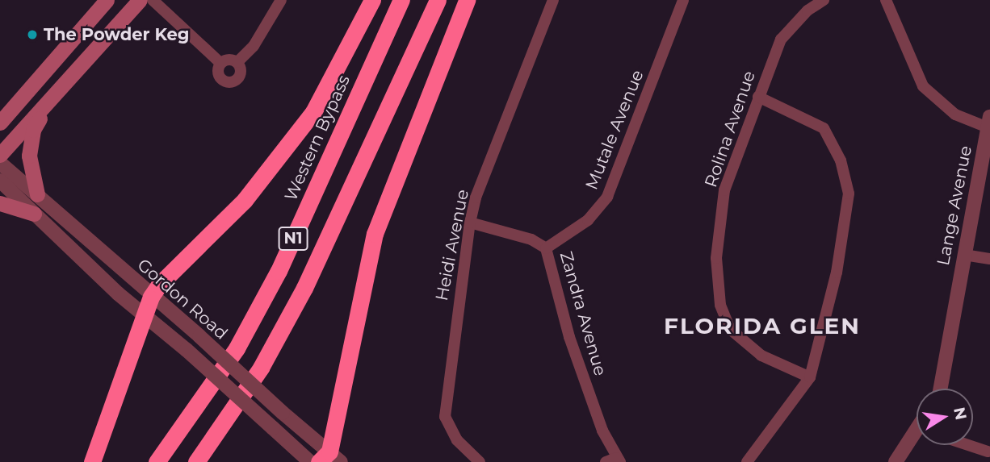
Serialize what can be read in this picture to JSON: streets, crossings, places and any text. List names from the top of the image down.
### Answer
{
  "streets": {
    "highway": ["Western Bypass", "N1"],
    "street": [
      "Rolina Avenue",
      "Mutale Avenue",
      "Lange Avenue",
      "Heidi Avenue",
      "Gordon Road",
      "Zandra Avenue"
    ]
  },
  "crossings": [
    ["Mutale Avenue", "Zandra Avenue"],
    ["Heidi Avenue", "Zandra Avenue"]
  ],
  "districts": ["FLORIDA GLEN"],
  "places": ["The Powder Keg"],
  "north": "right"
}
